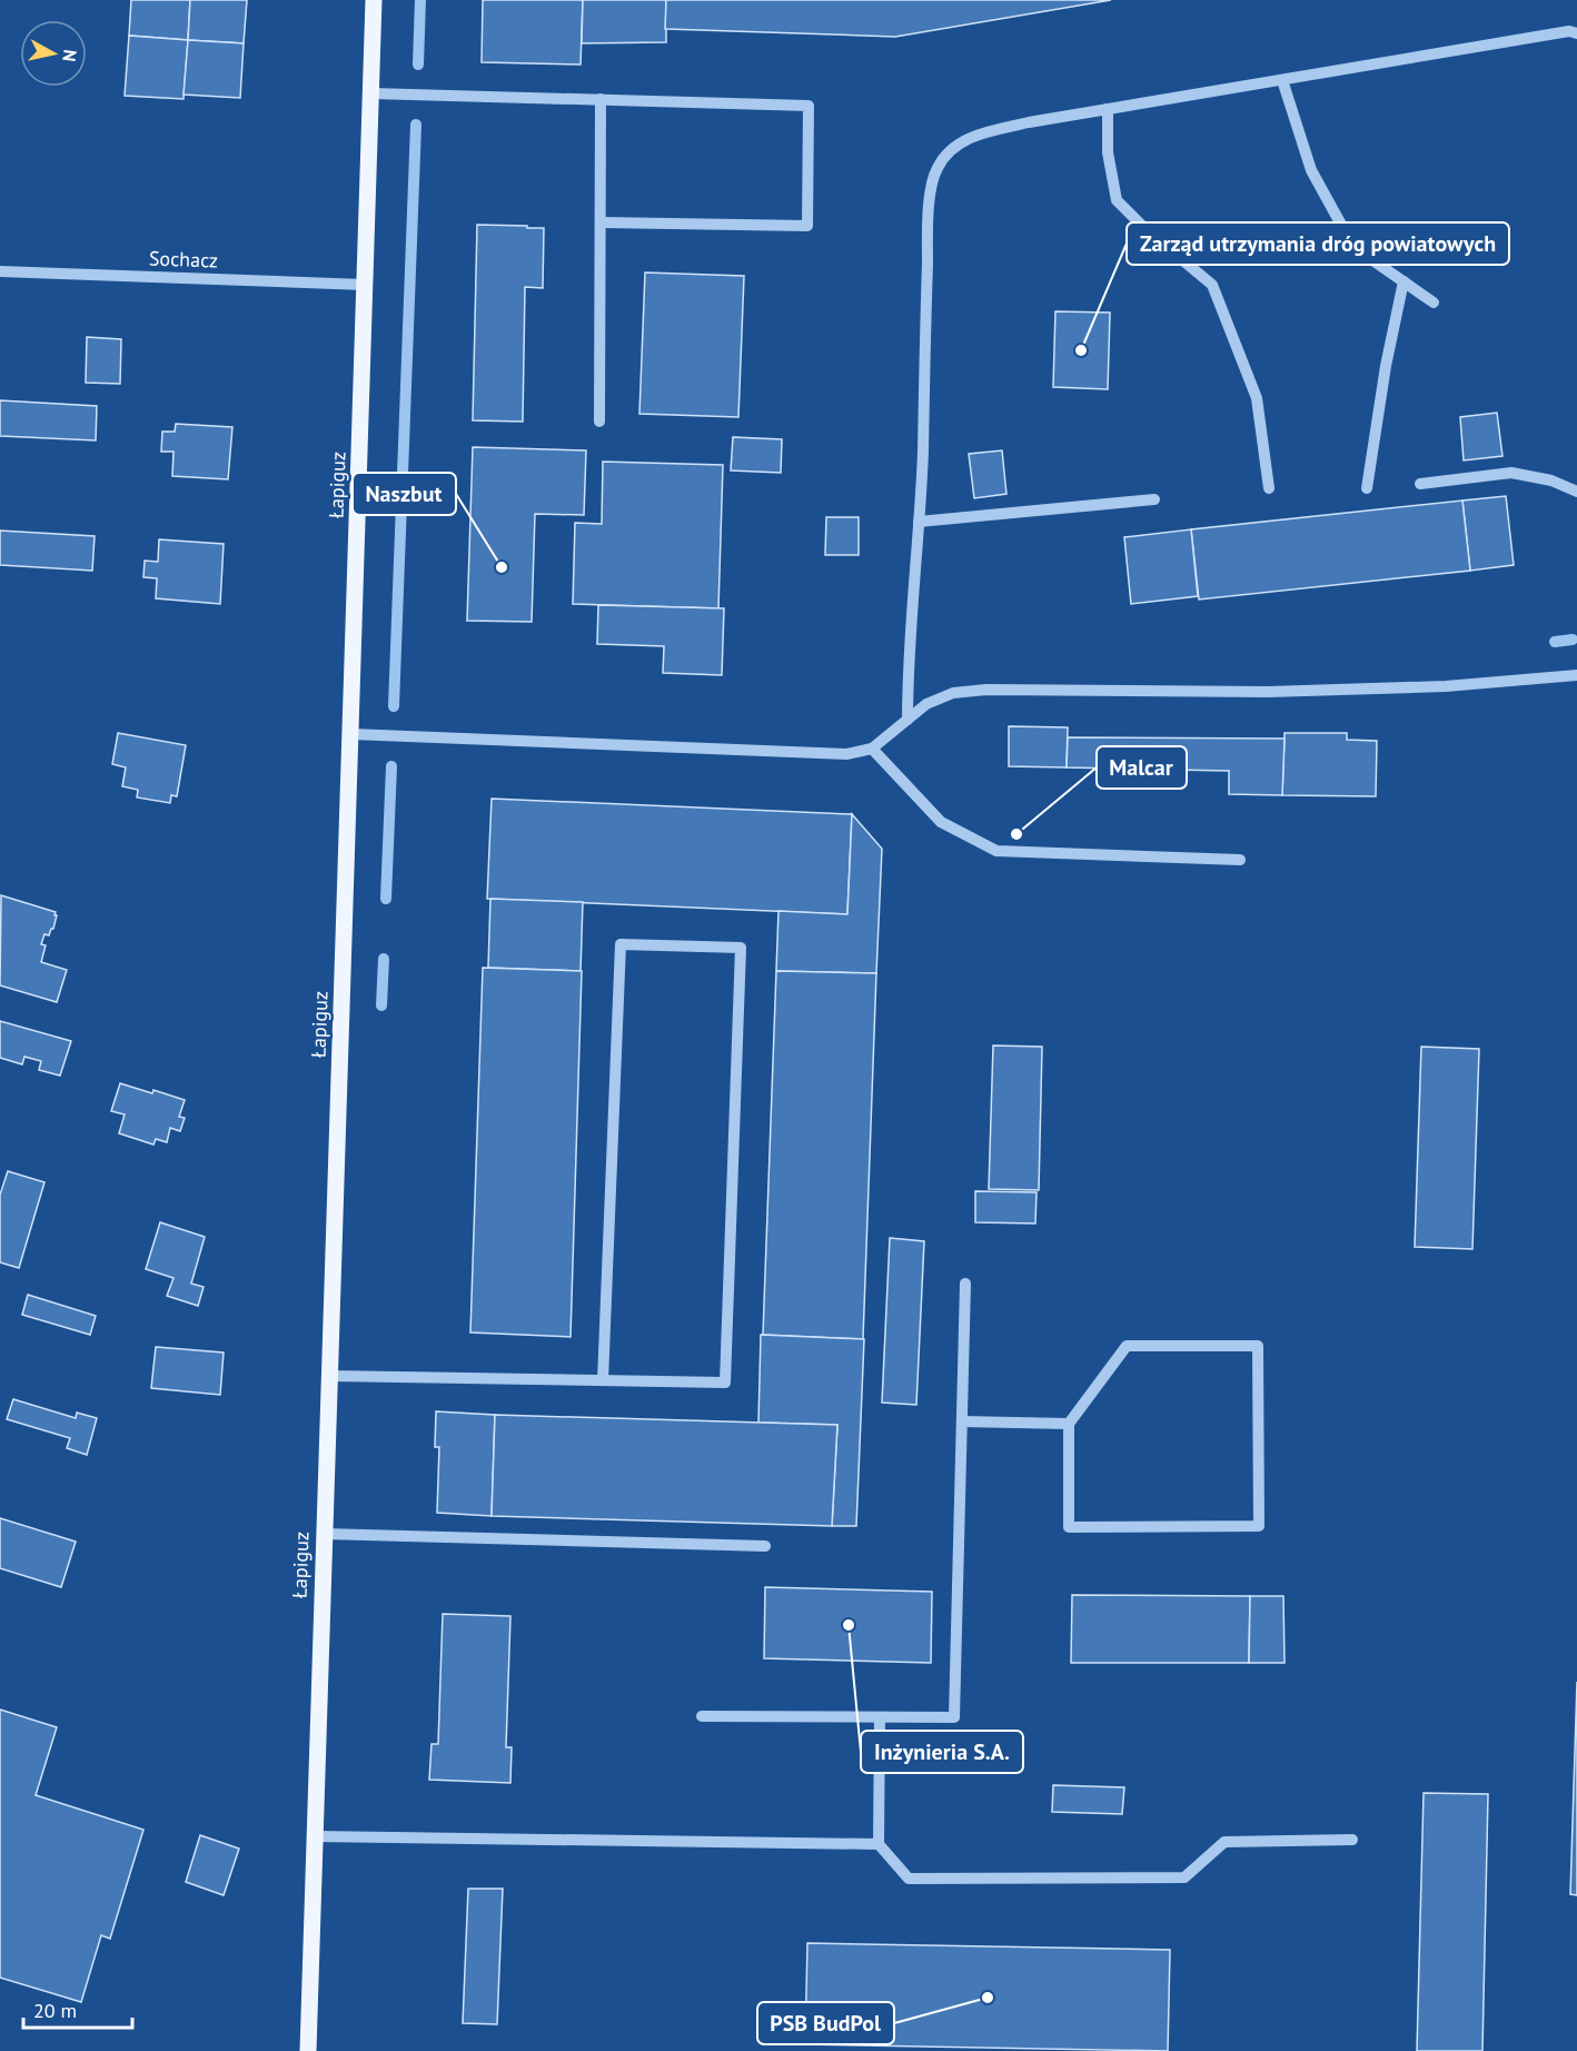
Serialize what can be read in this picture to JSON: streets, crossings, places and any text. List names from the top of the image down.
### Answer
{
  "streets": {
    "main road": ["Łapiguz"],
    "street": ["Sochacz"]
  },
  "crossings": [
    ["Sochacz", "Łapiguz"]
  ],
  "places": [
    "Zarząd utrzymania dróg powiatowych",
    "Naszbut",
    "Malcar",
    "Inżynieria S.A.",
    "PSB BudPol"
  ],
  "scale_bar": "20 m",
  "north": "right"
}
